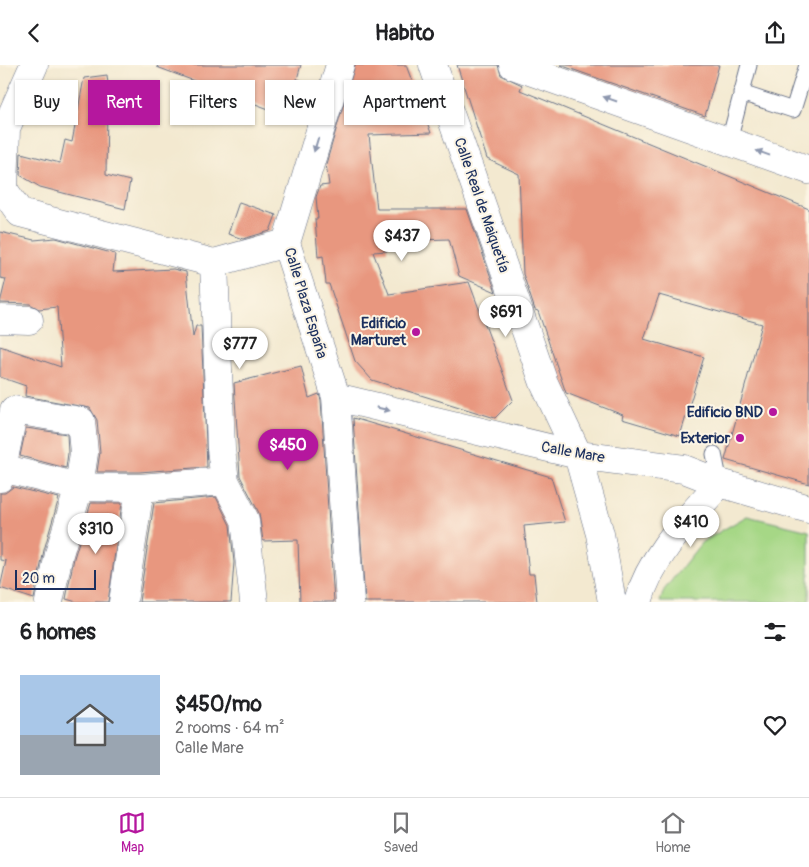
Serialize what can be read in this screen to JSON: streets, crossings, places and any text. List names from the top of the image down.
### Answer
{
  "streets": {
    "street": ["Calle Real de Maiquetía", "Calle Plaza España", "Calle Mare"]
  },
  "crossings": [
    ["Calle Real de Maiquetía", "Calle Mare"],
    ["Calle Plaza España", "Calle Mare"]
  ],
  "one_way": ["Calle Mare"],
  "places": ["Edificio Marturet", "Edificio BND", "Exterior"],
  "scale_bar": "20 m",
  "page": {
    "header": "Habito",
    "chip": [
      "Buy",
      "Rent",
      "Filters",
      "New",
      "Apartment"
    ],
    "price": [
      "$437",
      "$691",
      "$777",
      "$450",
      "$410",
      "$310"
    ],
    "scale": "20 m",
    "heading": "6 homes",
    "list": [
      {
        "name": "$450/mo",
        "note": "2 rooms · 64 m² · Calle Mare"
      }
    ],
    "tabs": ["Map", "Saved", "Home"]
  }
}
